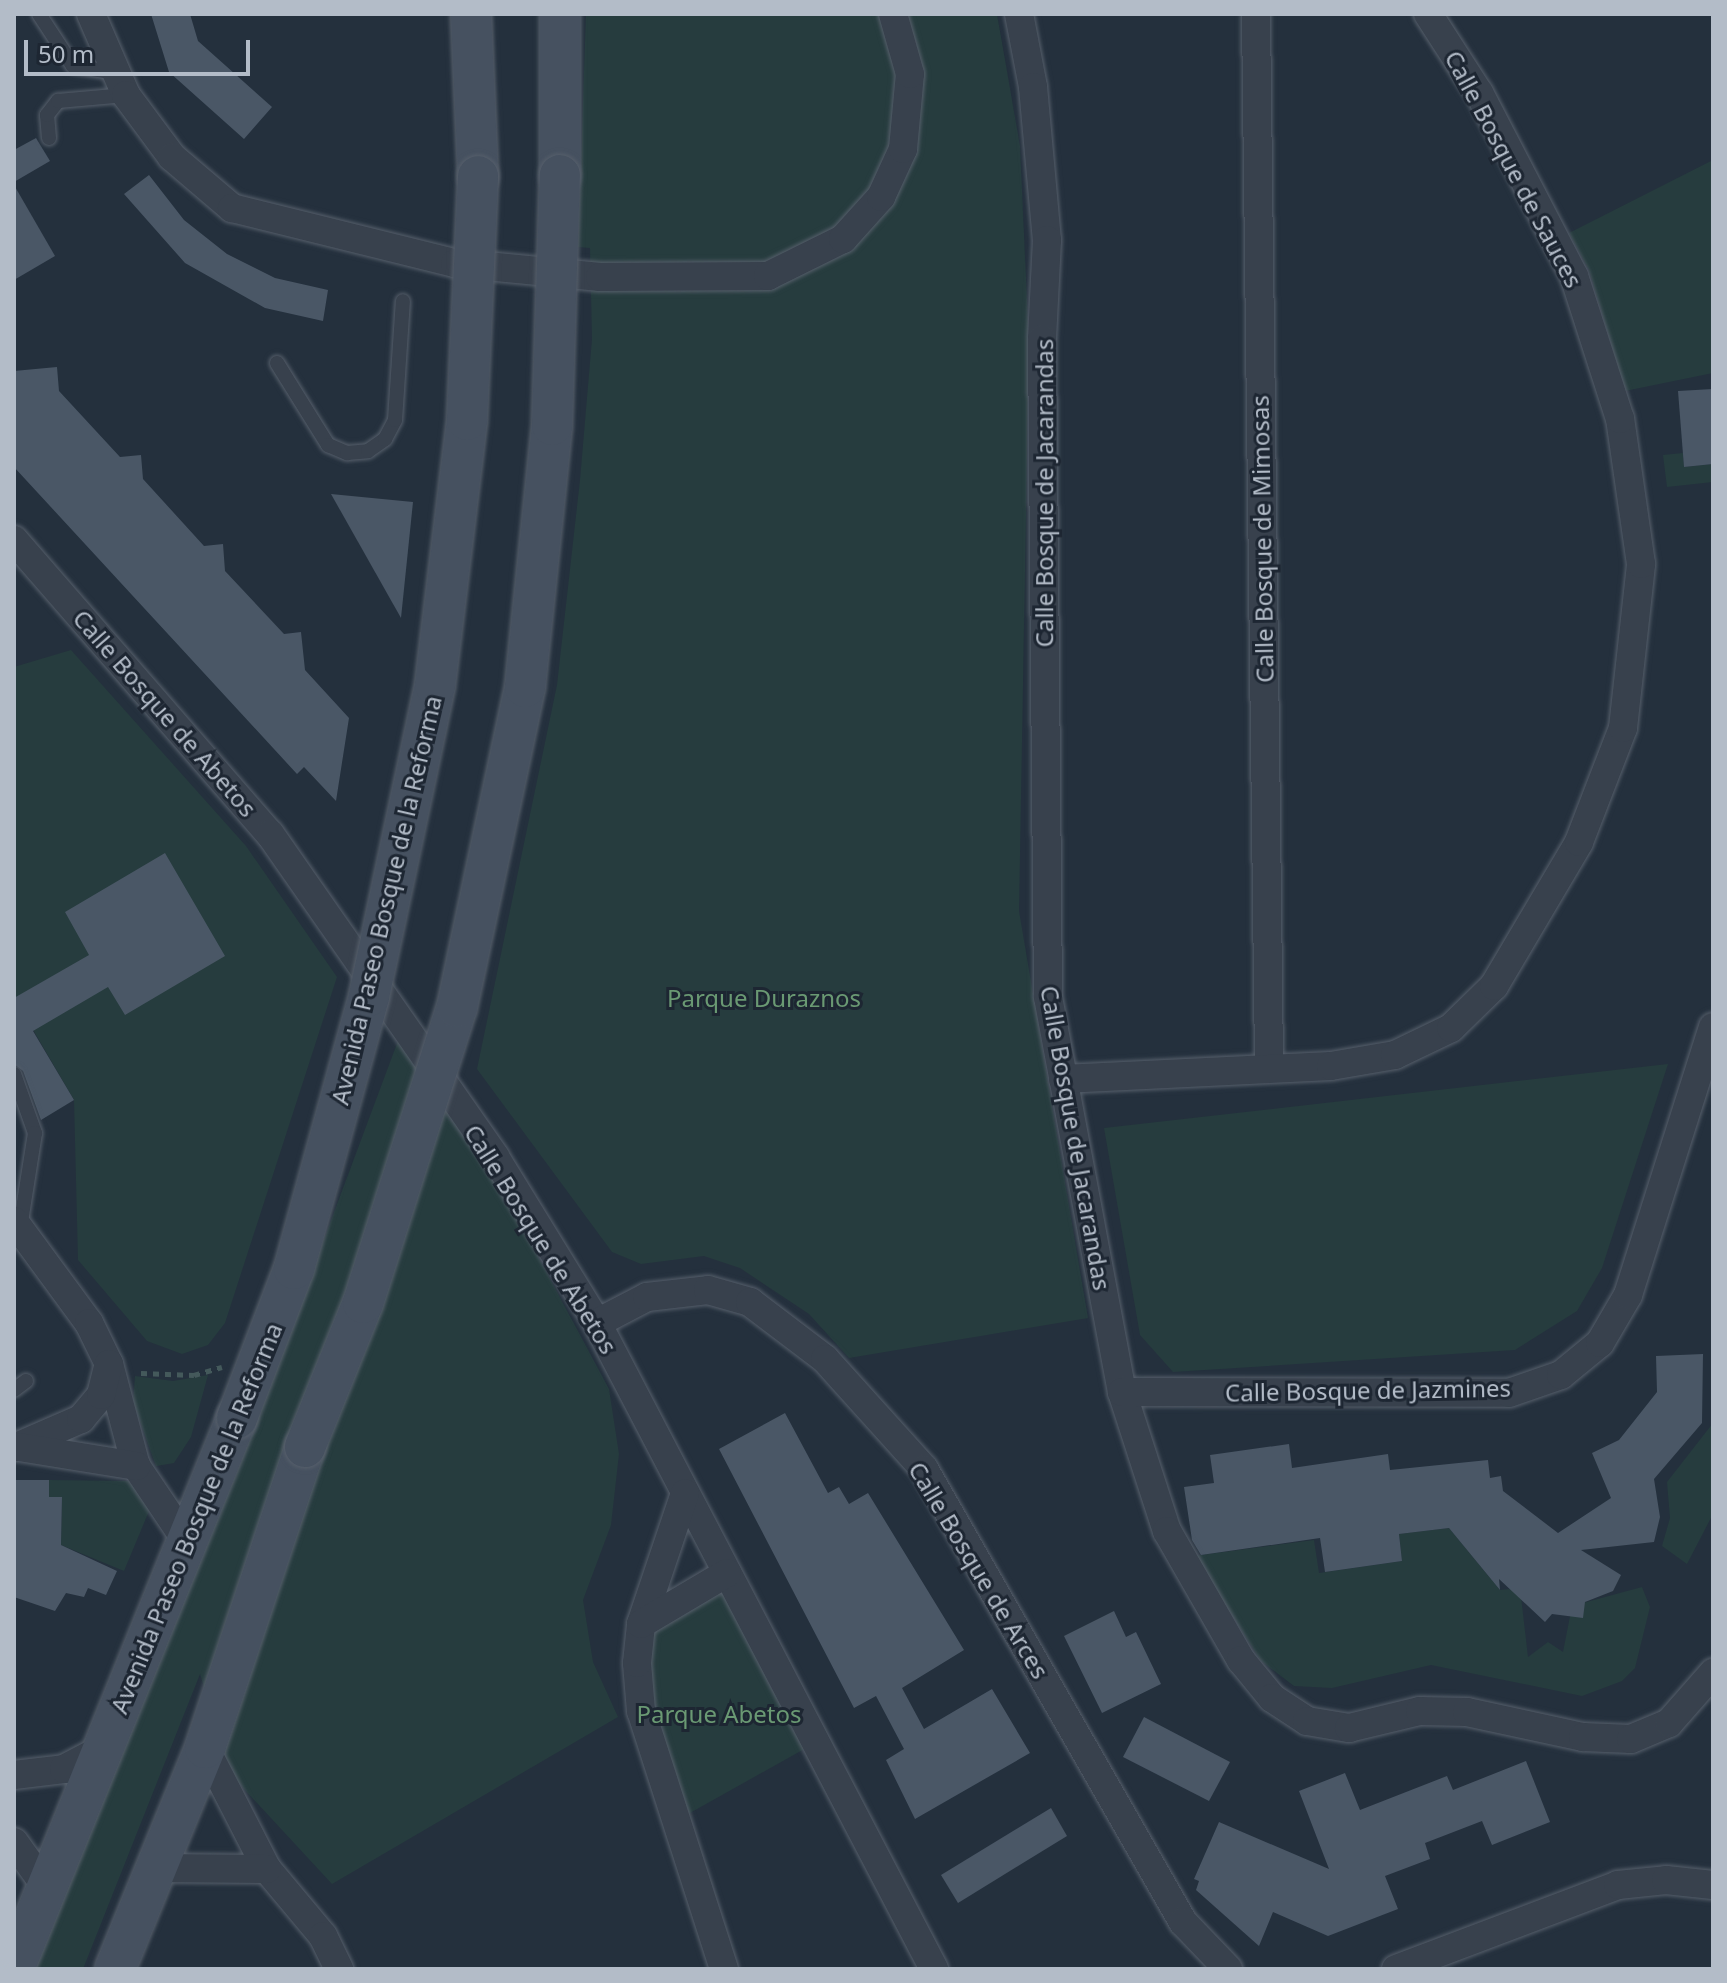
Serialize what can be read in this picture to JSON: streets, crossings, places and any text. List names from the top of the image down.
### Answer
{
  "streets": {
    "main road": ["Avenida Paseo Bosque de la Reforma"],
    "street": [
      "Calle Bosque de Sauces",
      "Calle Bosque de Jacarandas",
      "Calle Bosque de Mimosas",
      "Calle Bosque de Abetos",
      "Calle Bosque de Jazmines",
      "Calle Bosque de Arces"
    ]
  },
  "crossings": [
    ["Calle Bosque de Sauces", "Calle Bosque de Jacarandas"],
    ["Calle Bosque de Sauces", "Calle Bosque de Mimosas"],
    ["Calle Bosque de Jacarandas", "Calle Bosque de Jazmines"],
    ["Calle Bosque de Abetos", "Calle Bosque de Arces"]
  ],
  "parks": ["Parque Duraznos", "Parque Abetos"],
  "scale_bar": "50 m"
}
